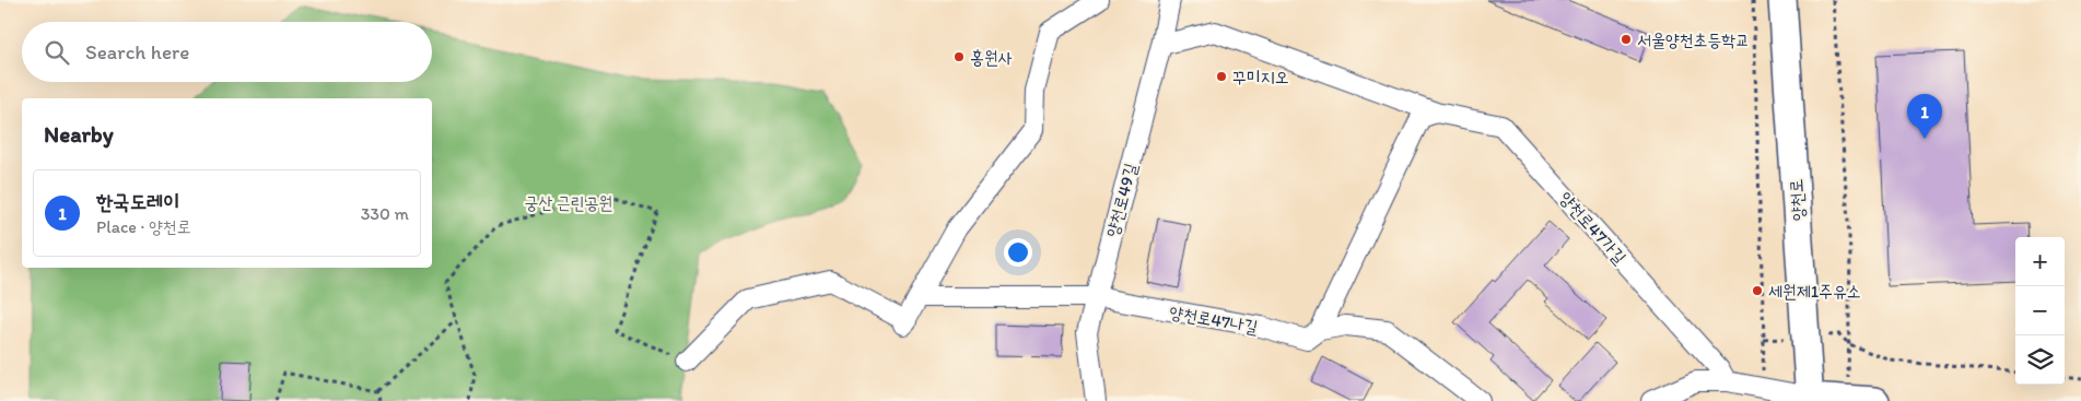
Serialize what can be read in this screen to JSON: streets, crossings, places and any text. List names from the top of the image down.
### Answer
{
  "streets": {
    "main road": ["양천로"],
    "street": ["양천로49길", "양천로47가길", "양천로47나길"]
  },
  "crossings": [
    ["양천로49길", "양천로47가길"],
    ["양천로49길", "양천로47나길"]
  ],
  "parks": ["궁산 근린공원"],
  "places": [
    "서울양천초등학교",
    "홍원사",
    "꾸미지오",
    "세원제1주유소"
  ],
  "page": {
    "search": "Search here",
    "pins": "1",
    "heading": "Nearby",
    "list": [
      {
        "mark": "1",
        "name": "한국도레이",
        "note": "Place · 양천로",
        "value": "330 m"
      }
    ],
    "map_buttons": ["+", "−"]
  }
}
